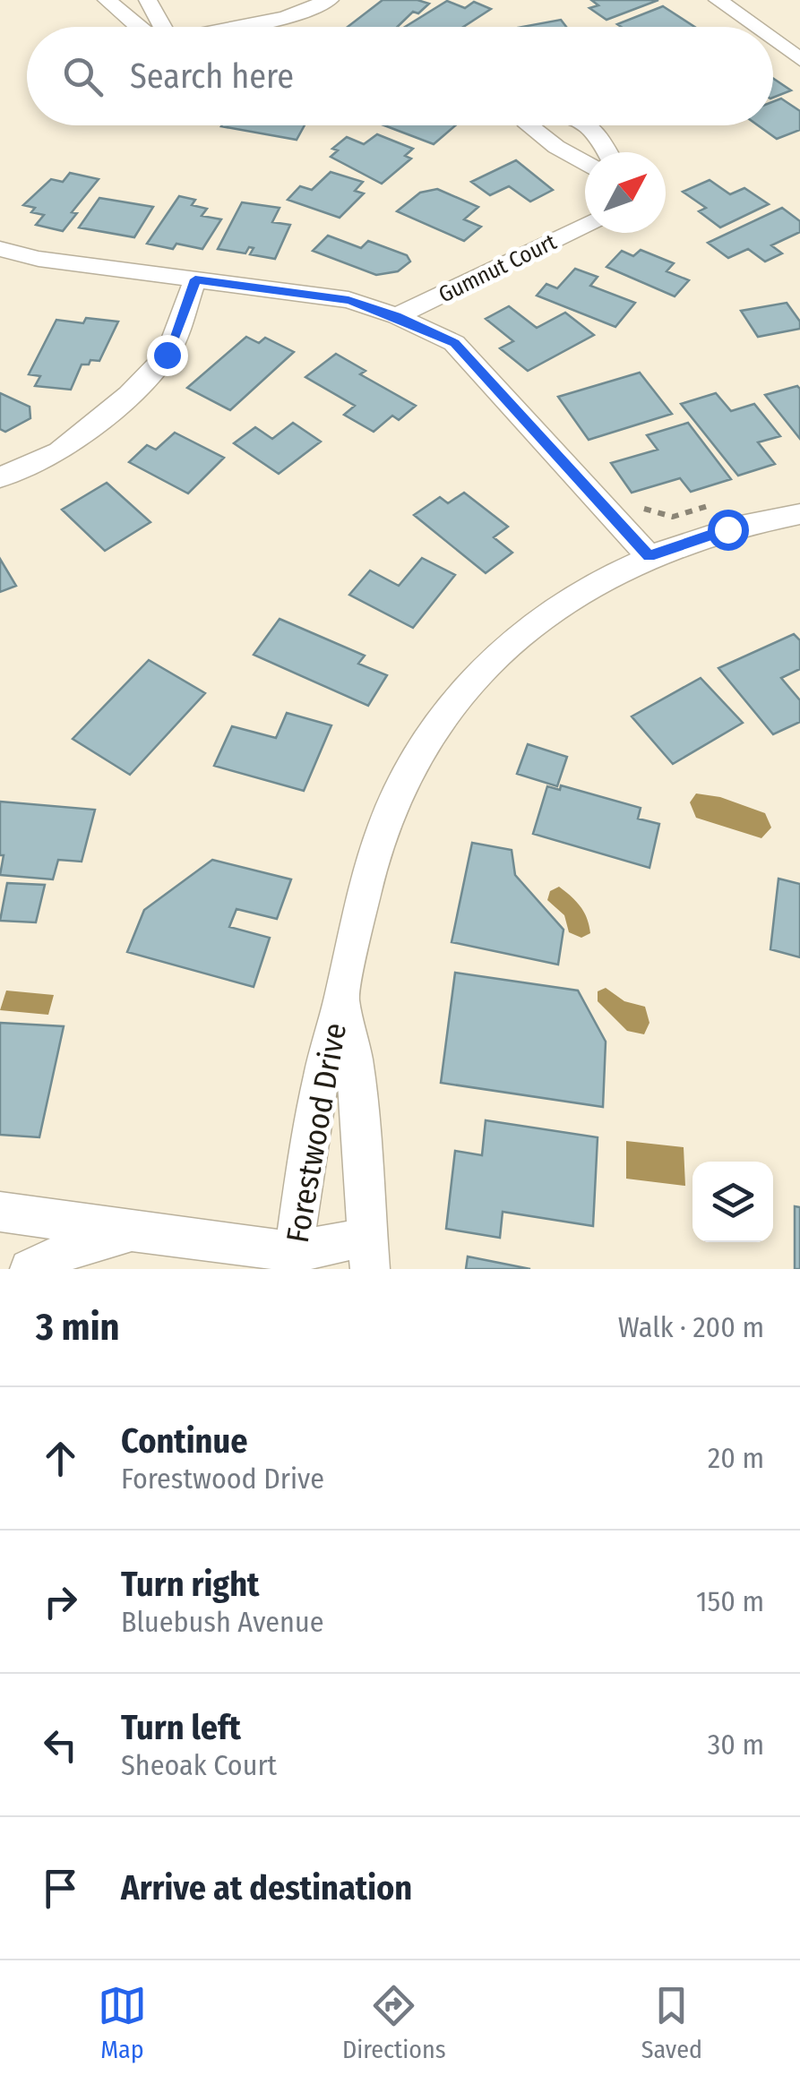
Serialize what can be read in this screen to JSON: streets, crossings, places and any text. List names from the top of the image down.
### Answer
{
  "streets": {
    "street": ["Gumnut Court", "Forestwood Drive"]
  },
  "north": "top right",
  "page": {
    "search": "Search here",
    "heading": ["3 min", "Walk · 200 m"],
    "list": [
      ["Continue", "Forestwood Drive", "20 m"],
      ["Turn right", "Bluebush Avenue", "150 m"],
      ["Turn left", "Sheoak Court", "30 m"],
      "Arrive at destination"
    ],
    "nav": ["Map", "Directions", "Saved"]
  }
}
